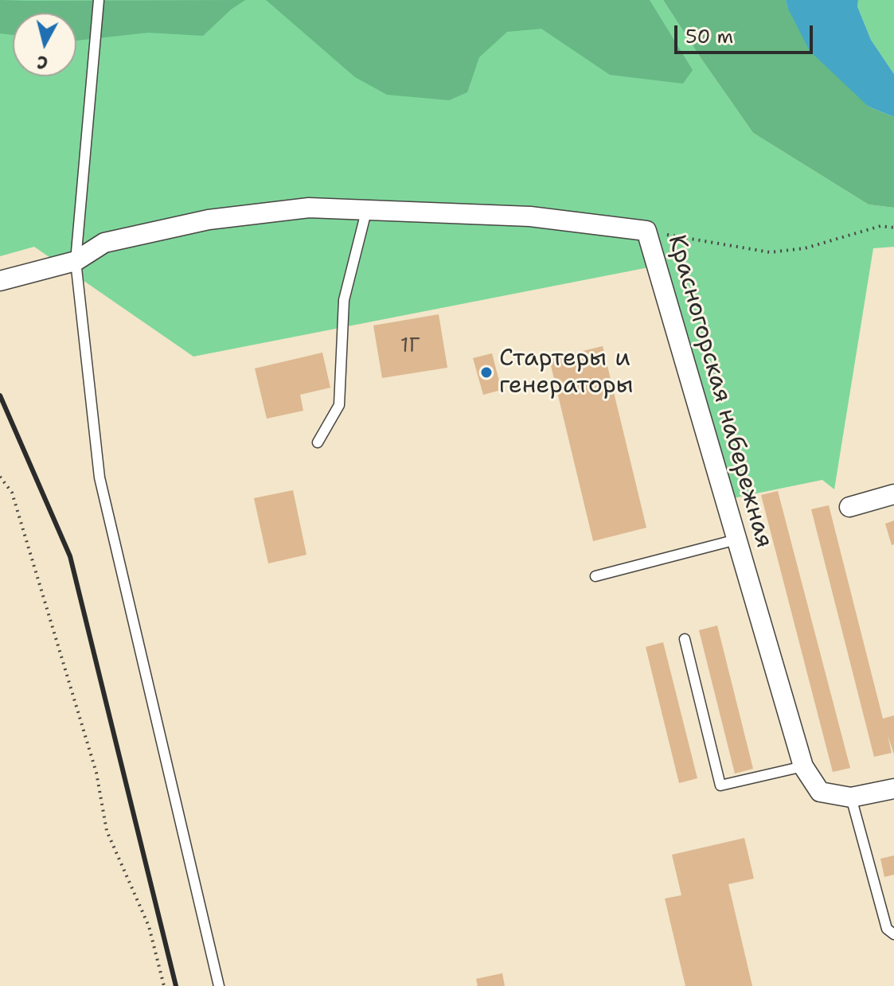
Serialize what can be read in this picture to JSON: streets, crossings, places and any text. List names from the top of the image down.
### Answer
{
  "streets": {
    "street": ["Краcногорская набережная"]
  },
  "places": ["Стартеры и генераторы"],
  "house_numbers": ["1Г"],
  "scale_bar": "50 m",
  "north": "bottom"
}
